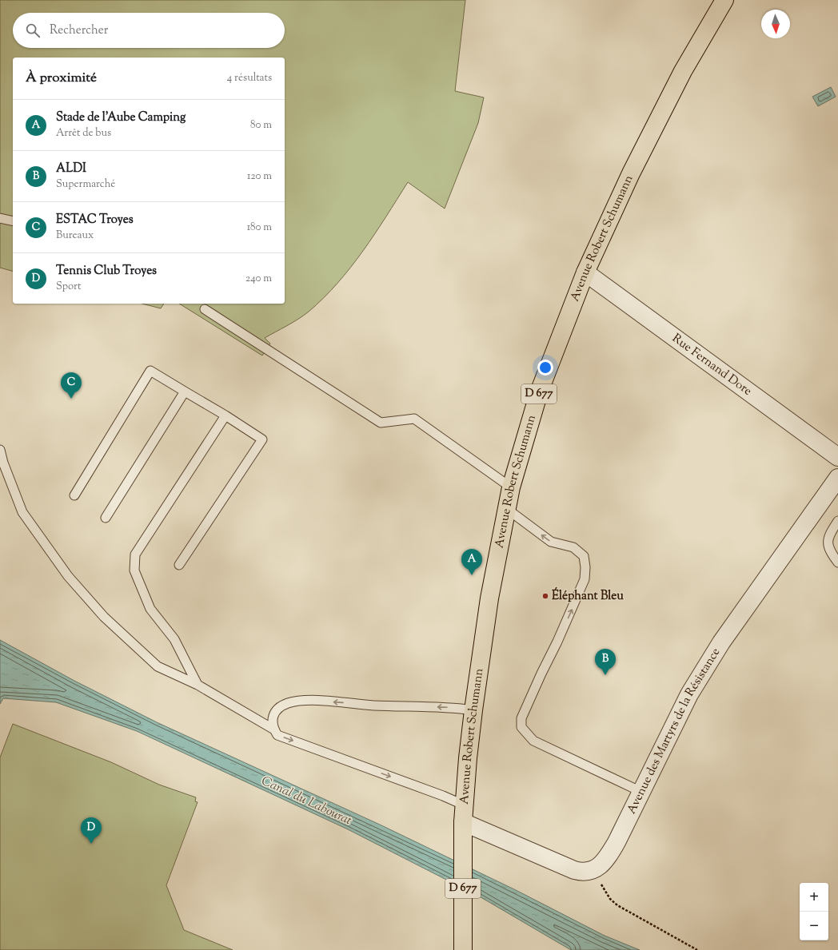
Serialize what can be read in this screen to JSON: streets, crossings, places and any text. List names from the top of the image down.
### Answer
{
  "streets": {
    "main road": ["Avenue Robert Schumann", "D 677"],
    "street": ["Rue Fernand Dore", "Avenue des Martyrs de la Résistance"]
  },
  "crossings": [
    ["Avenue Robert Schumann", "Rue Fernand Dore"]
  ],
  "water": ["Canal du Labourat"],
  "places": ["Éléphant Bleu"],
  "north": "bottom",
  "page": {
    "search": "Rechercher",
    "heading": ["À proximité", "4 résultats"],
    "list": [
      {
        "mark": "A",
        "name": "Stade de l'Aube Camping",
        "note": "Arrêt de bus",
        "value": "80 m"
      },
      {
        "mark": "B",
        "name": "ALDI",
        "note": "Supermarché",
        "value": "120 m"
      },
      {
        "mark": "C",
        "name": "ESTAC Troyes",
        "note": "Bureaux",
        "value": "180 m"
      },
      {
        "mark": "D",
        "name": "Tennis Club Troyes",
        "note": "Sport",
        "value": "240 m"
      }
    ],
    "pins": [
      "C",
      "A",
      "B",
      "D"
    ],
    "map_buttons": ["+", "−"]
  }
}
